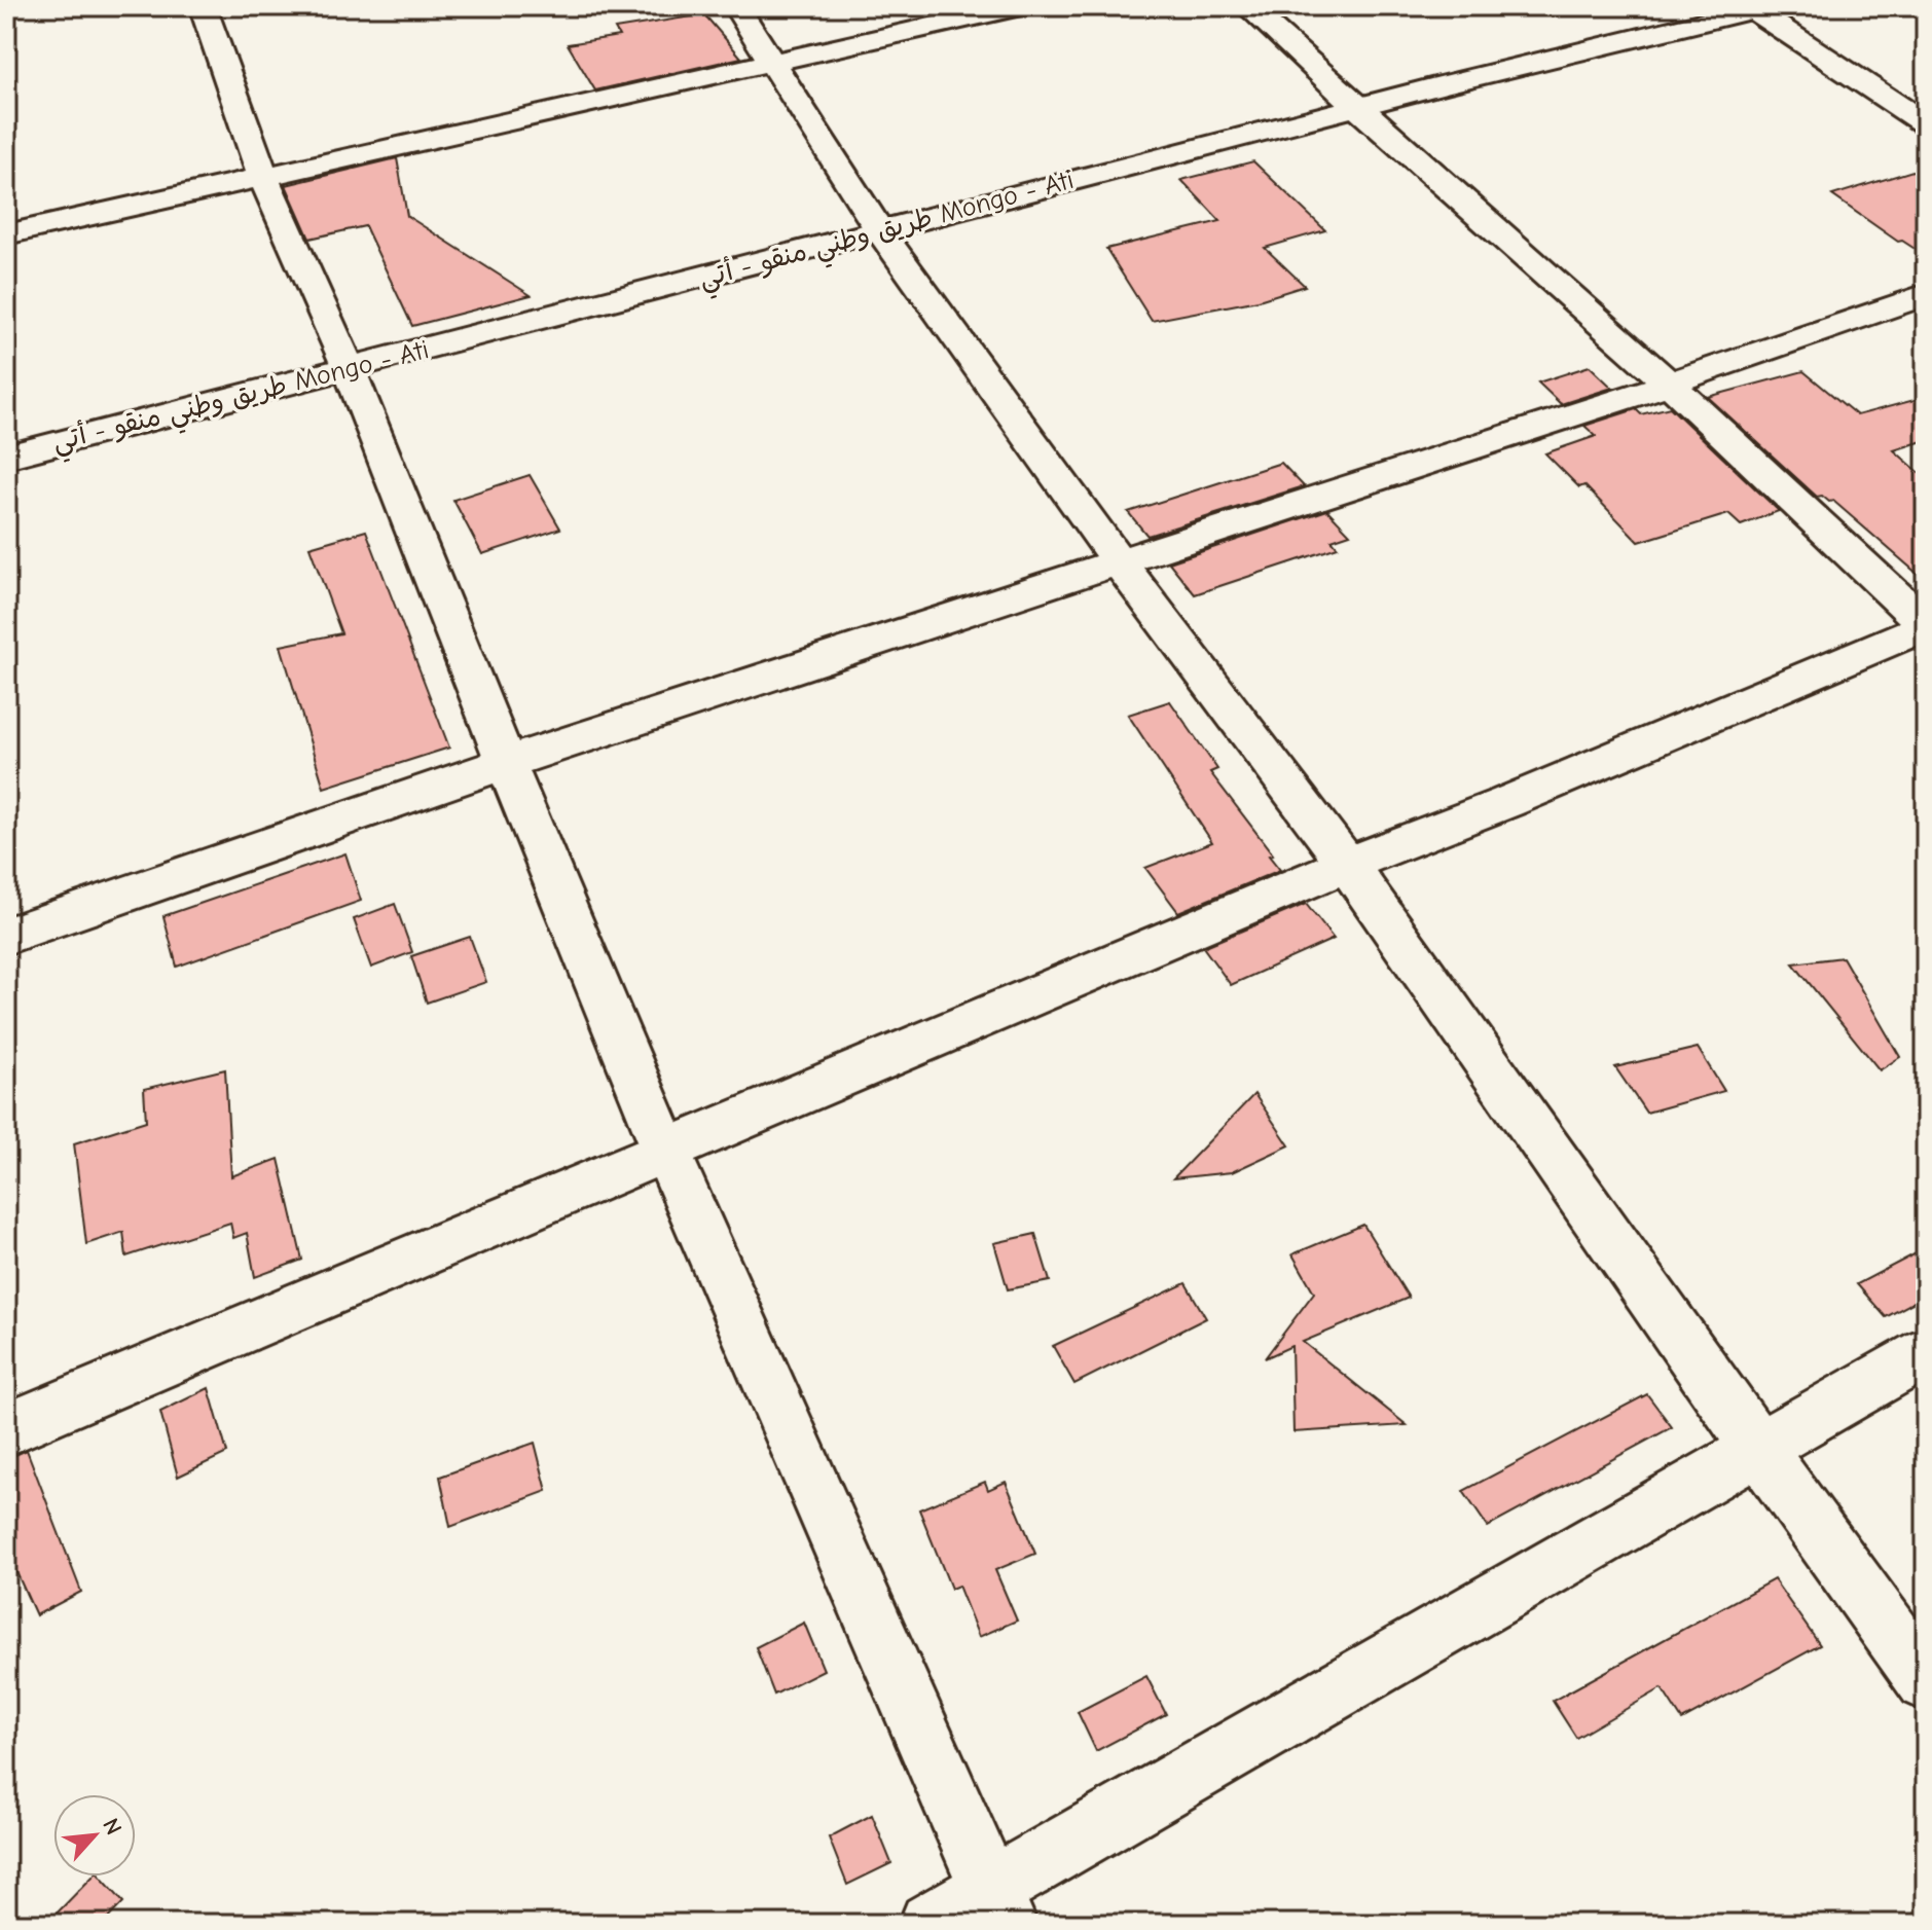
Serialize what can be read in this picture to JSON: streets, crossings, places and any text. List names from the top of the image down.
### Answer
{
  "streets": {
    "street": ["طريق وطني منقو - أتي Mongo - Ati"]
  },
  "north": "top right"
}
